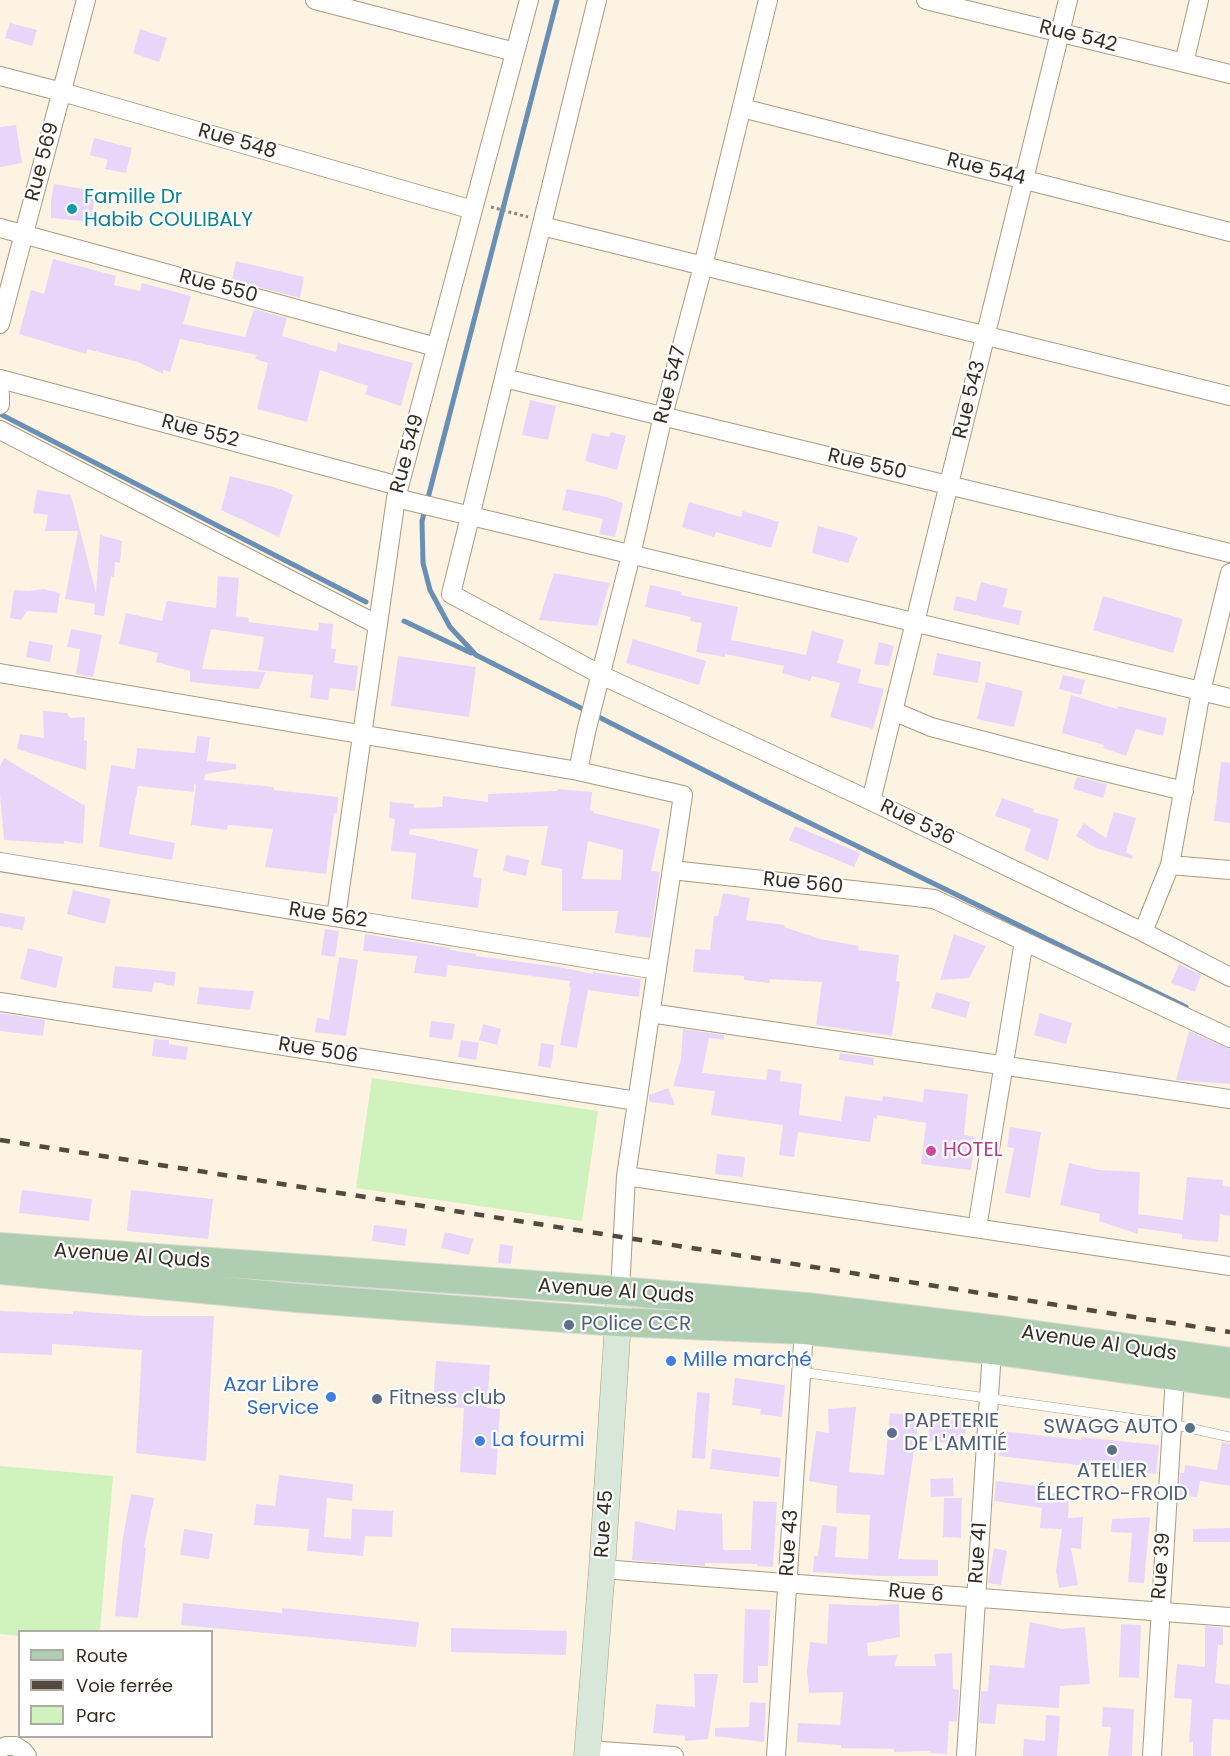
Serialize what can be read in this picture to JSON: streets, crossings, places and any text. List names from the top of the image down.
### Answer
{
  "streets": {
    "main road": ["Avenue Al Quds"],
    "street": [
      "Rue 542",
      "Rue 548",
      "Rue 569",
      "Rue 544",
      "Rue 550",
      "Rue 547",
      "Rue 543",
      "Rue 552",
      "Rue 549",
      "Rue 536",
      "Rue 560",
      "Rue 562",
      "Rue 506",
      "Rue 45",
      "Rue 43",
      "Rue 41",
      "Rue 39",
      "Rue 6"
    ]
  },
  "crossings": [
    ["Rue 542", "Rue 543"],
    ["Rue 548", "Rue 569"],
    ["Rue 548", "Rue 549"],
    ["Rue 569", "Rue 550"],
    ["Rue 544", "Rue 547"],
    ["Rue 544", "Rue 543"],
    ["Rue 550", "Rue 547"],
    ["Rue 550", "Rue 543"],
    ["Rue 550", "Rue 549"],
    ["Rue 547", "Rue 552"],
    ["Rue 547", "Rue 536"],
    ["Rue 543", "Rue 552"],
    ["Rue 543", "Rue 536"],
    ["Rue 552", "Rue 549"],
    ["Rue 552", "Rue 536"],
    ["Rue 549", "Rue 562"],
    ["Avenue Al Quds", "Rue 45"],
    ["Avenue Al Quds", "Rue 43"],
    ["Avenue Al Quds", "Rue 41"],
    ["Avenue Al Quds", "Rue 39"],
    ["Rue 45", "Rue 6"],
    ["Rue 43", "Rue 6"],
    ["Rue 41", "Rue 6"],
    ["Rue 39", "Rue 6"]
  ],
  "places": [
    "Famille Dr Habib COULIBALY",
    "HOTEL",
    "POlice CCR",
    "Mille marché",
    "Azar Libre Service",
    "Fitness club",
    "SWAGG AUTO",
    "PAPETERIE DE L'AMITIÉ",
    "La fourmi",
    "ATELIER ÉLECTRO-FROID"
  ],
  "legend": ["Route", "Voie ferrée", "Parc"]
}
